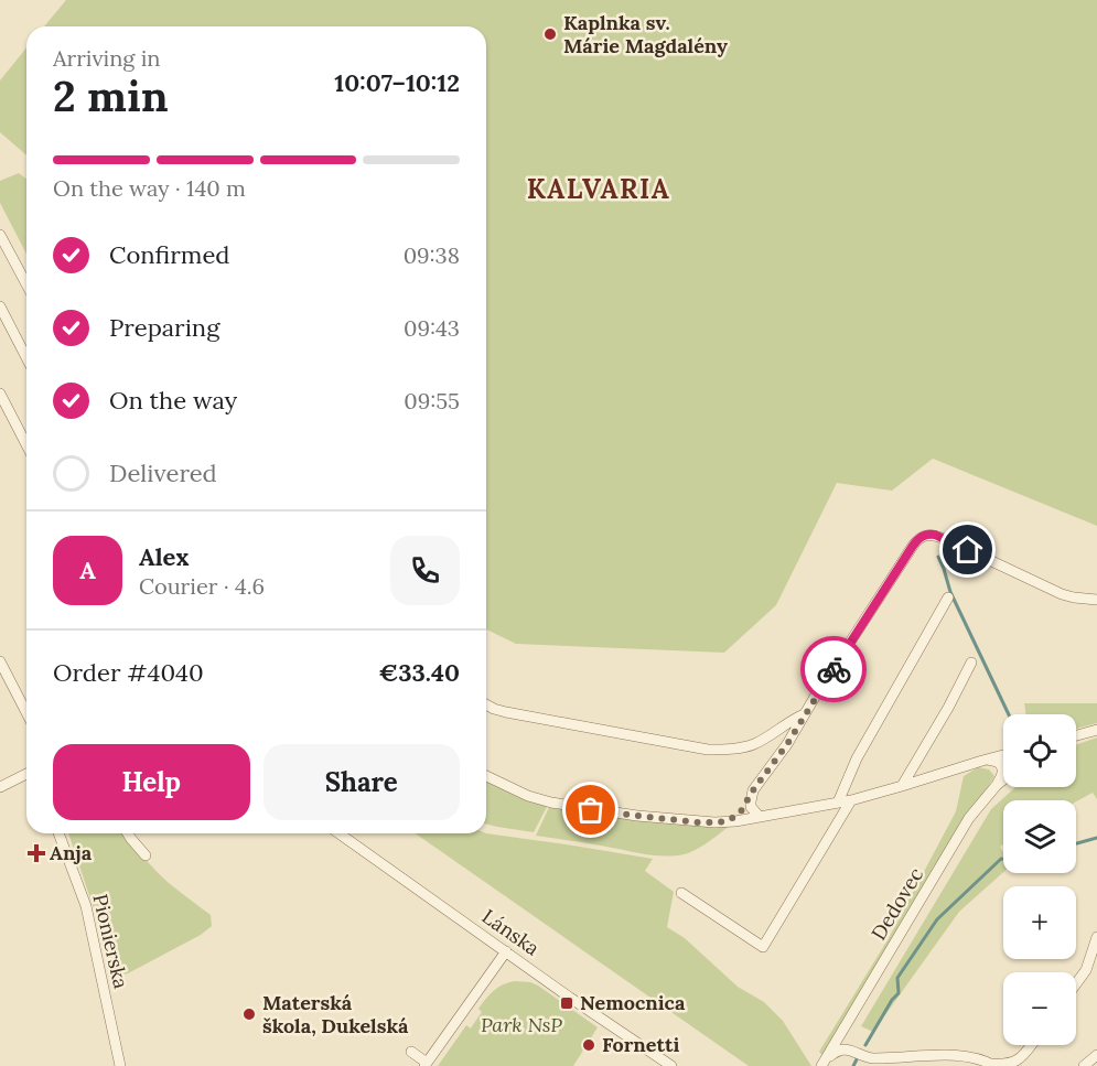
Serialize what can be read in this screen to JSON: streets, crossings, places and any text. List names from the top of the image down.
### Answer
{
  "streets": {
    "street": ["Dedovec", "Lánska", "Pionierska"]
  },
  "districts": ["KALVARIA"],
  "parks": ["Park NsP"],
  "places": {
    "other": ["Kaplnka sv. Márie Magdalény", "Materská škola, Dukelská", "Fornetti"],
    "health": ["Anja"],
    "transit": ["Nemocnica"]
  },
  "page": {
    "heading": ["2 min", "Arriving in", "10:07–10:12"],
    "panel": [
      "Alex",
      "Courier · 4.6",
      "Order #4040",
      "€33.40"
    ],
    "bar": "On the way · 140 m",
    "list": [
      ["Confirmed", "09:38"],
      ["Preparing", "09:43"],
      ["On the way", "09:55"],
      "Delivered"
    ],
    "round": "A",
    "map_buttons": ["+", "−"],
    "buttons": ["Help", "Share"]
  }
}
